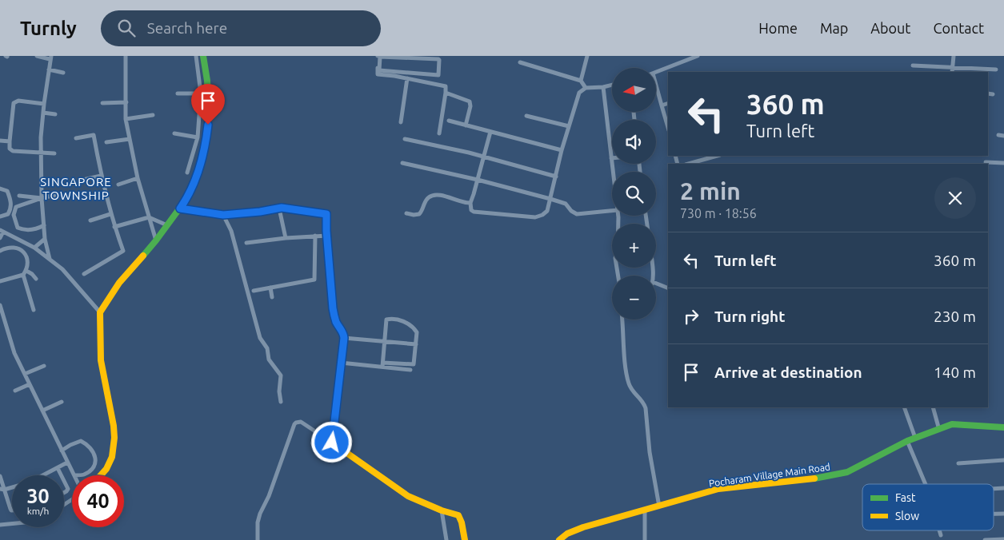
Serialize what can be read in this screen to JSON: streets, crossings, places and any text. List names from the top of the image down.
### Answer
{
  "streets": {
    "street": ["Pocharam Village Main Road"]
  },
  "districts": ["SINGAPORE TOWNSHIP"],
  "legend": ["Fast", "Slow"],
  "north": "left",
  "page": {
    "header": "Turnly",
    "search": "Search here",
    "nav": [
      "Home",
      "Map",
      "About",
      "Contact"
    ],
    "map_buttons": ["+", "−"],
    "turn": ["360 m", "Turn left"],
    "heading": ["2 min", "730 m · 18:56"],
    "list": [
      {
        "name": "Turn left",
        "value": "360 m"
      },
      {
        "name": "Turn right",
        "value": "230 m"
      },
      {
        "name": "Arrive at destination",
        "value": "140 m"
      }
    ],
    "speed": "30 km/h",
    "limit": "40"
  }
}
